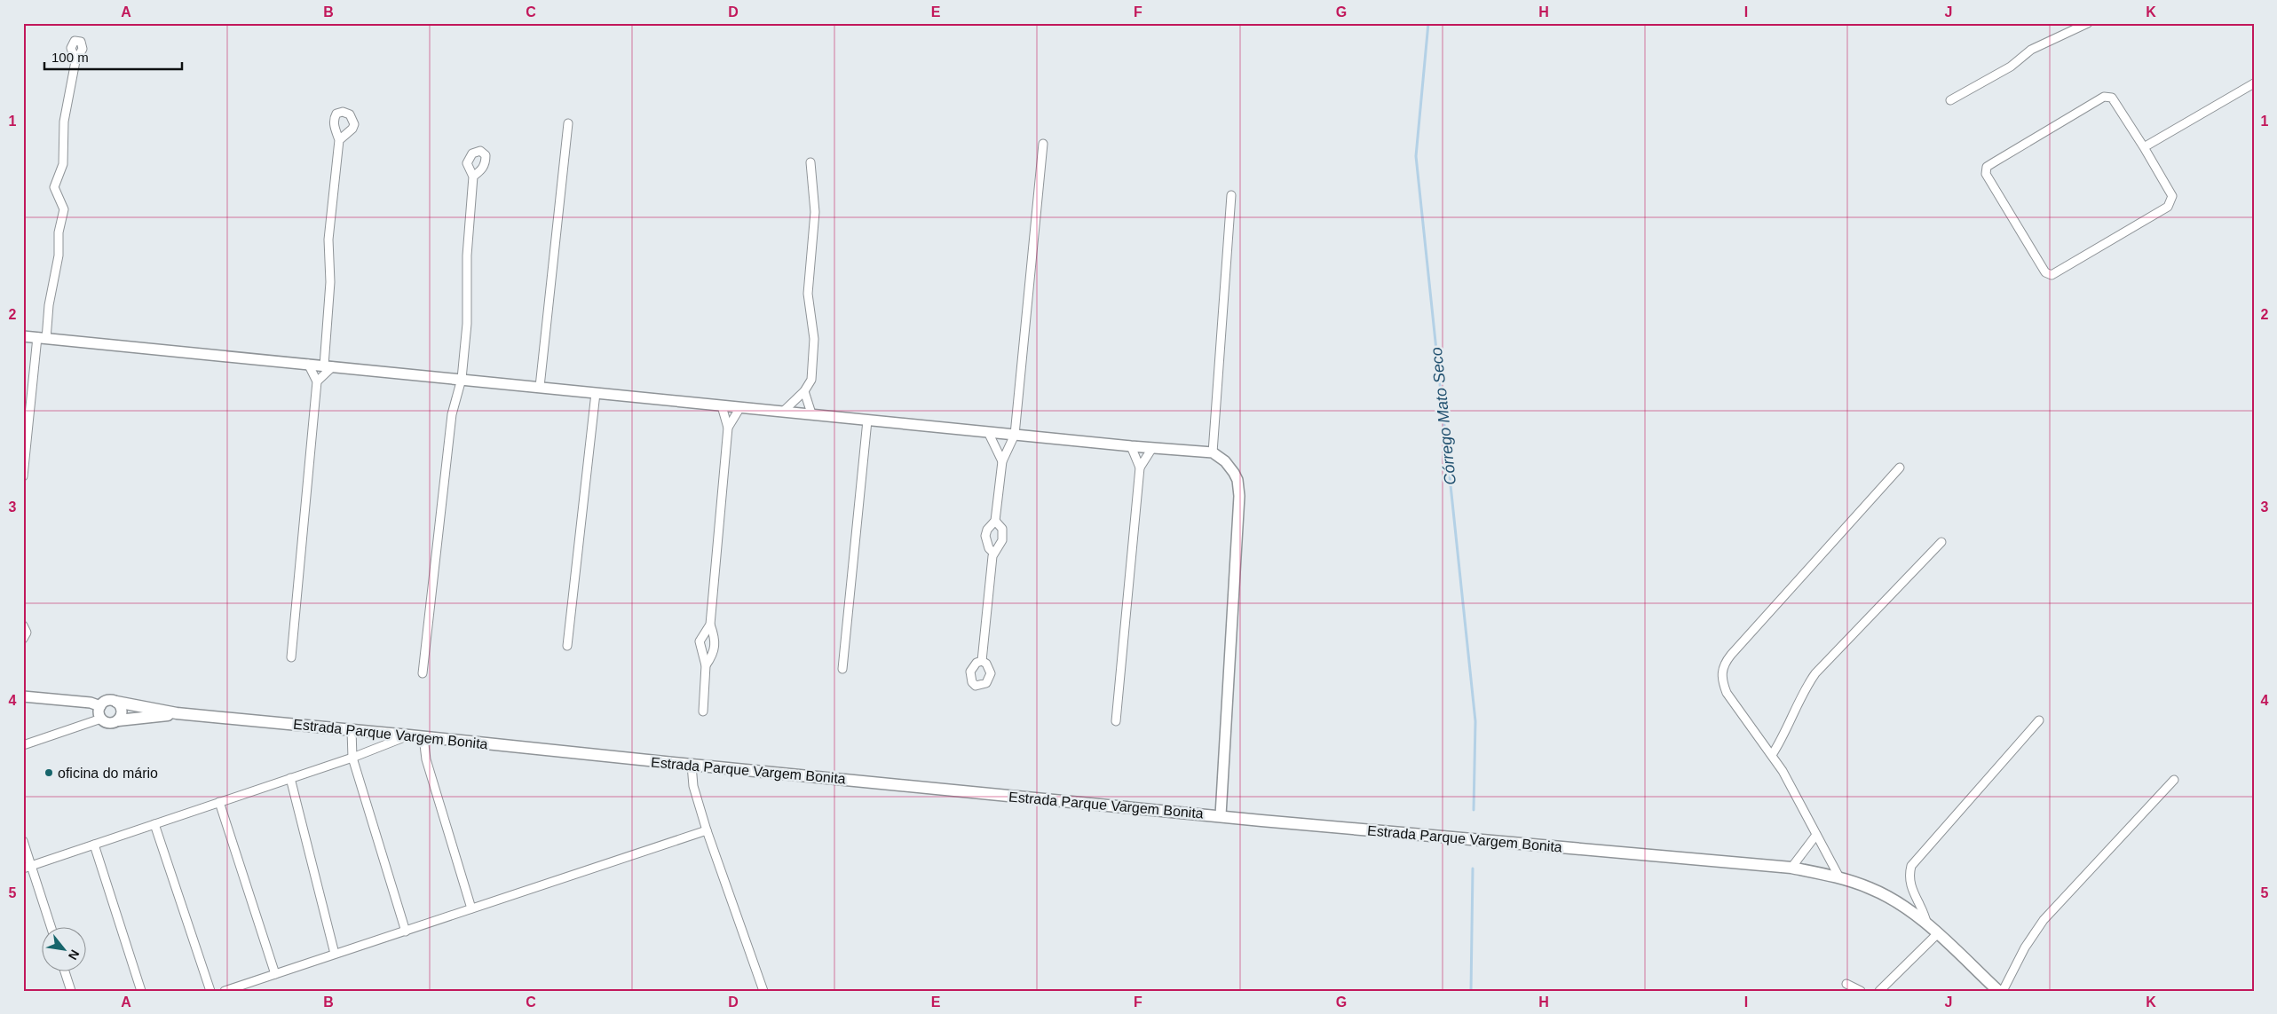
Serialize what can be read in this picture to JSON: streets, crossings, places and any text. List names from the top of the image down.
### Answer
{
  "streets": {
    "main road": ["Estrada Parque Vargem Bonita"]
  },
  "water": ["Córrego Mato Seco"],
  "places": ["oficina do mário"],
  "scale_bar": "100 m",
  "north": "bottom right",
  "grid": {
    "columns": [
      "A",
      "B",
      "C",
      "D",
      "E",
      "F",
      "G",
      "H",
      "I",
      "J",
      "K"
    ],
    "rows": [
      "1",
      "2",
      "3",
      "4",
      "5"
    ]
  }
}
